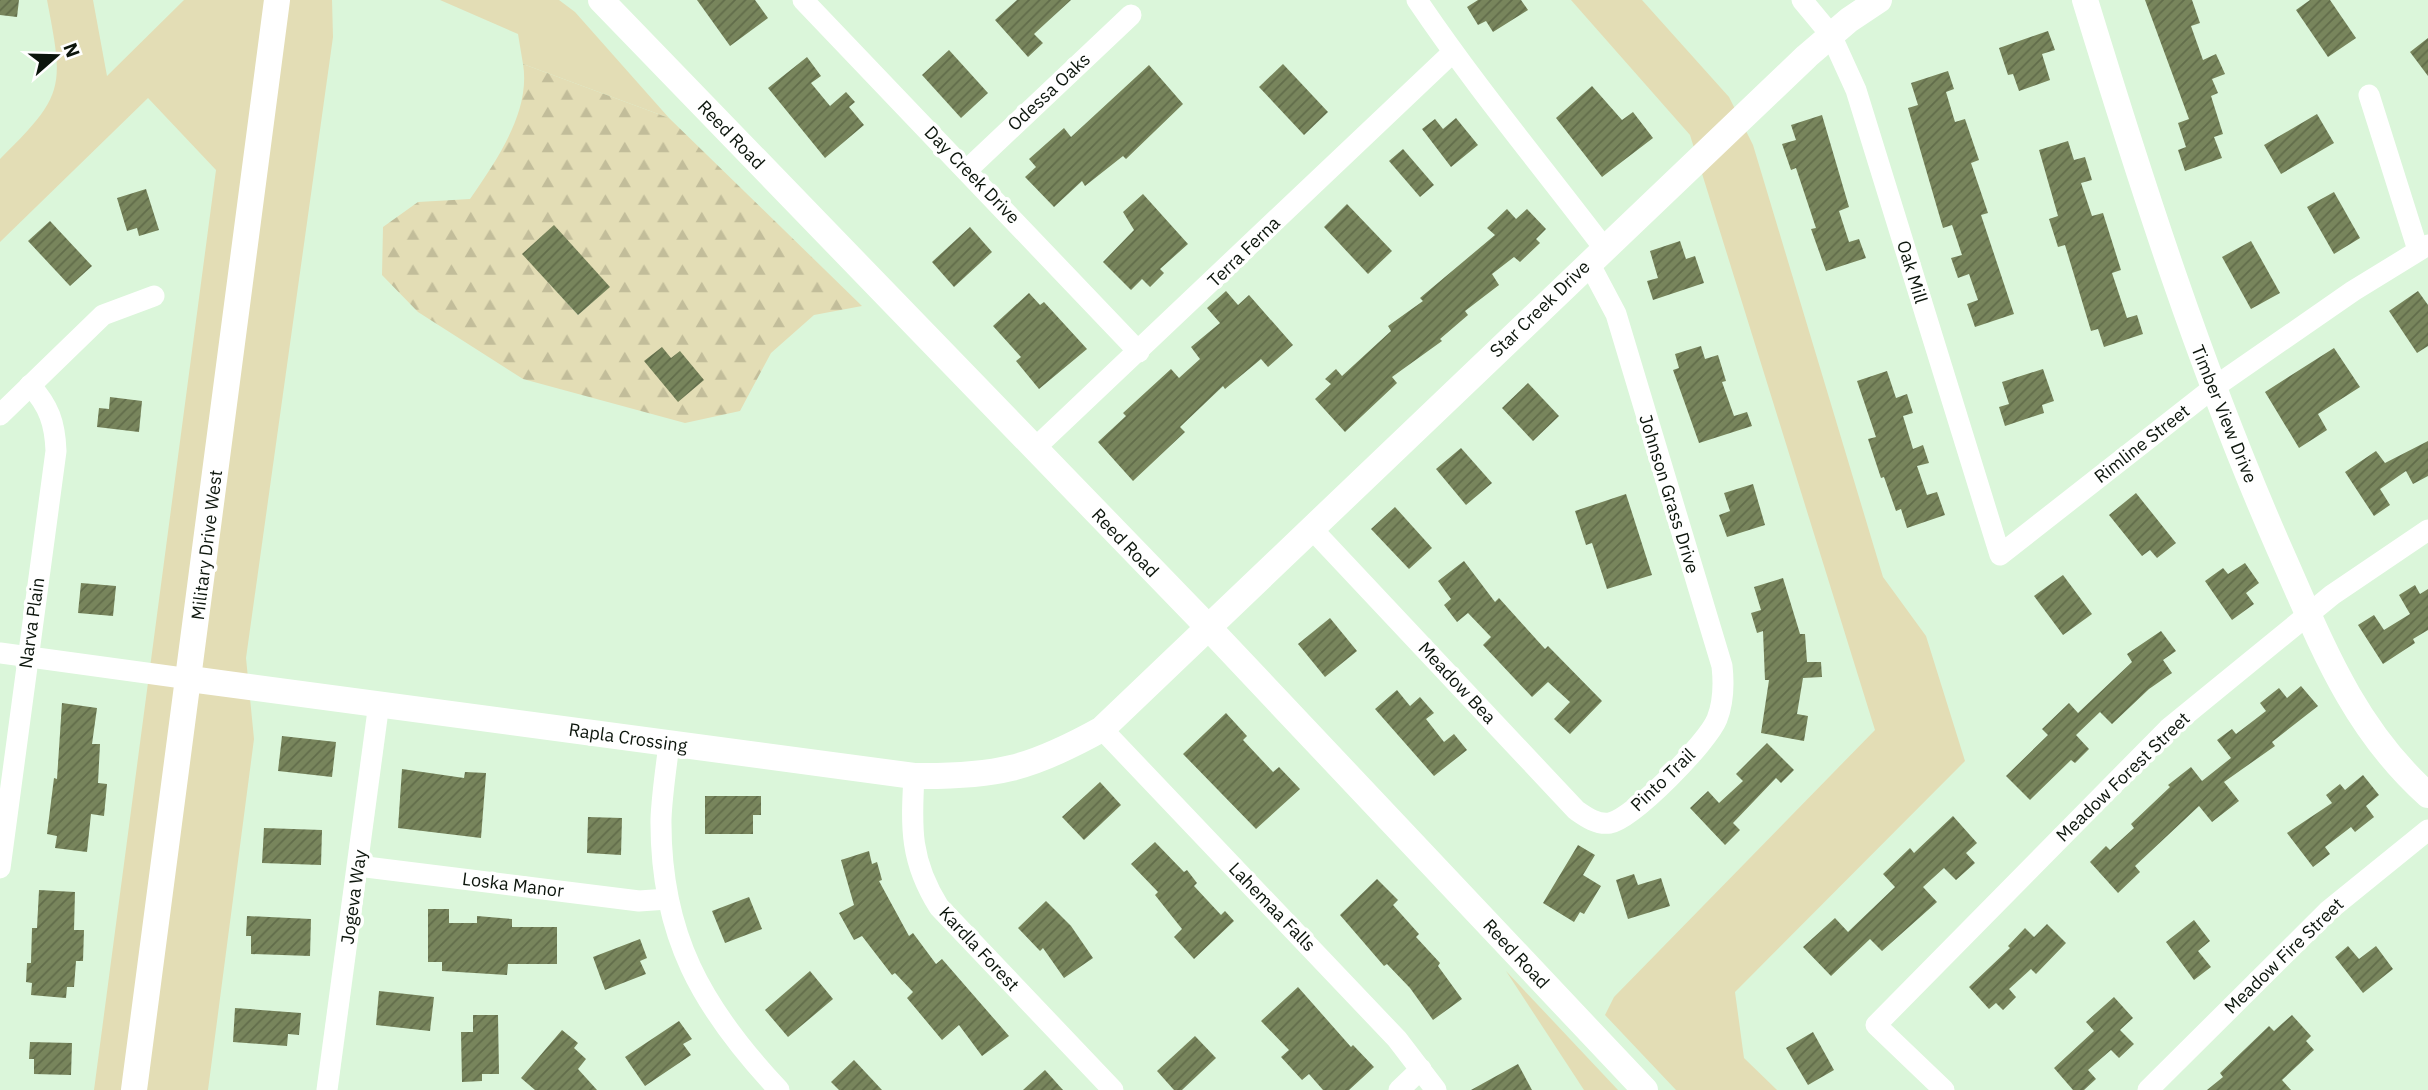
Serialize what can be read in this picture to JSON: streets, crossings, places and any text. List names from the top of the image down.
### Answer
{
  "streets": {
    "street": [
      "Odessa Oaks",
      "Reed Road",
      "Day Creek Drive",
      "Terra Ferna",
      "Oak Mill",
      "Star Creek Drive",
      "Timber View Drive",
      "Rimline Street",
      "Johnson Grass Drive",
      "Military Drive West",
      "Narva Plain",
      "Meadow Bea",
      "Rapla Crossing",
      "Meadow Forest Street",
      "Pinto Trail",
      "Loska Manor",
      "Jogeva Way",
      "Lahemaa Falls",
      "Kardla Forest",
      "Meadow Fire Street"
    ]
  },
  "crossings": [
    ["Odessa Oaks", "Day Creek Drive"],
    ["Reed Road", "Terra Ferna"],
    ["Reed Road", "Star Creek Drive"],
    ["Reed Road", "Rapla Crossing"],
    ["Day Creek Drive", "Terra Ferna"],
    ["Terra Ferna", "Johnson Grass Drive"],
    ["Oak Mill", "Star Creek Drive"],
    ["Oak Mill", "Rimline Street"],
    ["Star Creek Drive", "Johnson Grass Drive"],
    ["Star Creek Drive", "Meadow Bea"],
    ["Star Creek Drive", "Rapla Crossing"],
    ["Timber View Drive", "Rimline Street"],
    ["Timber View Drive", "Meadow Forest Street"],
    ["Johnson Grass Drive", "Pinto Trail"],
    ["Military Drive West", "Rapla Crossing"],
    ["Narva Plain", "Rapla Crossing"],
    ["Meadow Bea", "Pinto Trail"],
    ["Rapla Crossing", "Jogeva Way"],
    ["Rapla Crossing", "Lahemaa Falls"],
    ["Rapla Crossing", "Kardla Forest"],
    ["Loska Manor", "Jogeva Way"]
  ],
  "north": "right"
}
